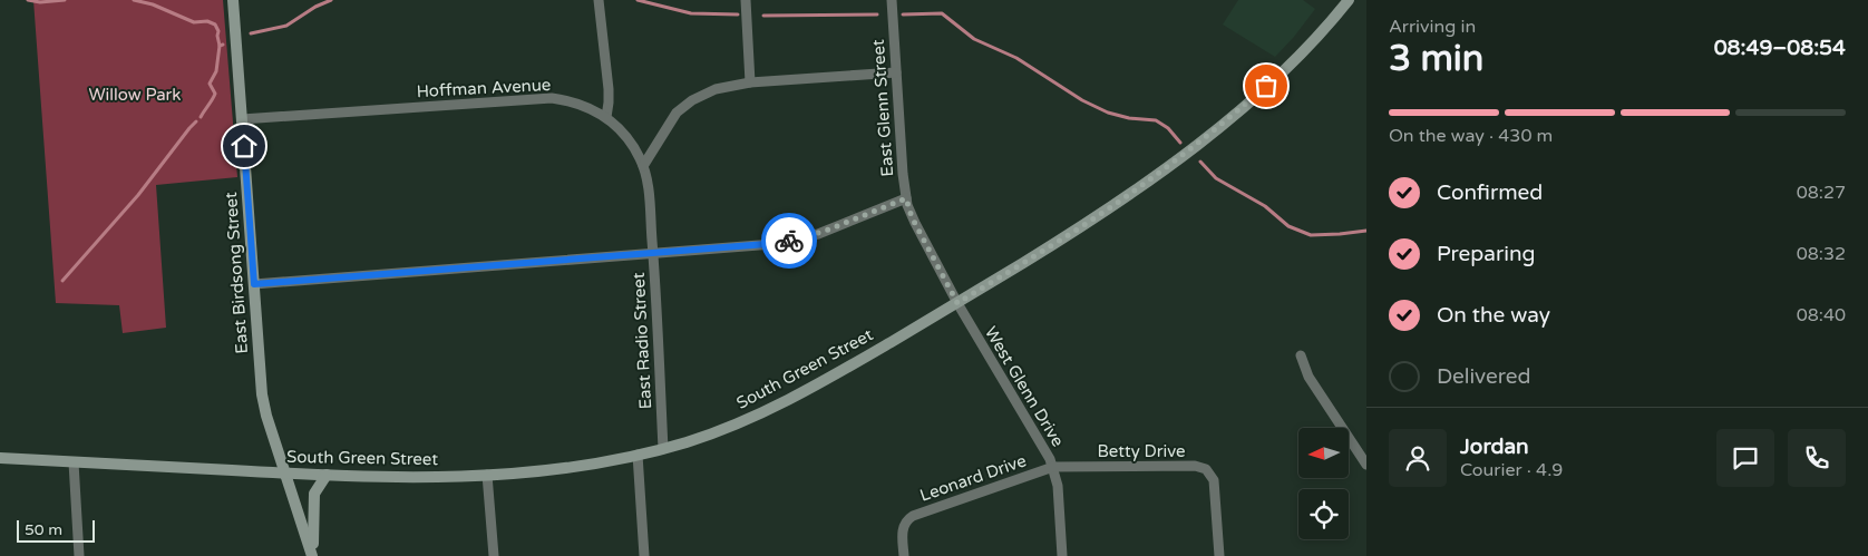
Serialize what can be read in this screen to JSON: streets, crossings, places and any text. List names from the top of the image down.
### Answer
{
  "streets": {
    "street": [
      "Hoffman Avenue",
      "East Glenn Street",
      "East Birdsong Street",
      "East Radio Street",
      "South Green Street",
      "West Glenn Drive",
      "Betty Drive",
      "Leonard Drive"
    ]
  },
  "crossings": [
    ["Hoffman Avenue", "East Birdsong Street"],
    ["Hoffman Avenue", "East Radio Street"],
    ["East Glenn Street", "South Green Street"],
    ["East Glenn Street", "West Glenn Drive"],
    ["East Birdsong Street", "South Green Street"],
    ["East Radio Street", "South Green Street"],
    ["South Green Street", "West Glenn Drive"],
    ["West Glenn Drive", "Betty Drive"],
    ["West Glenn Drive", "Leonard Drive"],
    ["Betty Drive", "Leonard Drive"]
  ],
  "parks": ["Willow Park"],
  "scale_bar": "50 m",
  "north": "left",
  "page": {
    "heading": ["3 min", "Arriving in", "08:49–08:54"],
    "panel": ["Jordan", "Courier · 4.9"],
    "bar": "On the way · 430 m",
    "list": [
      ["Confirmed", "08:27"],
      ["Preparing", "08:32"],
      ["On the way", "08:40"],
      "Delivered"
    ],
    "scale": "50 m"
  }
}
